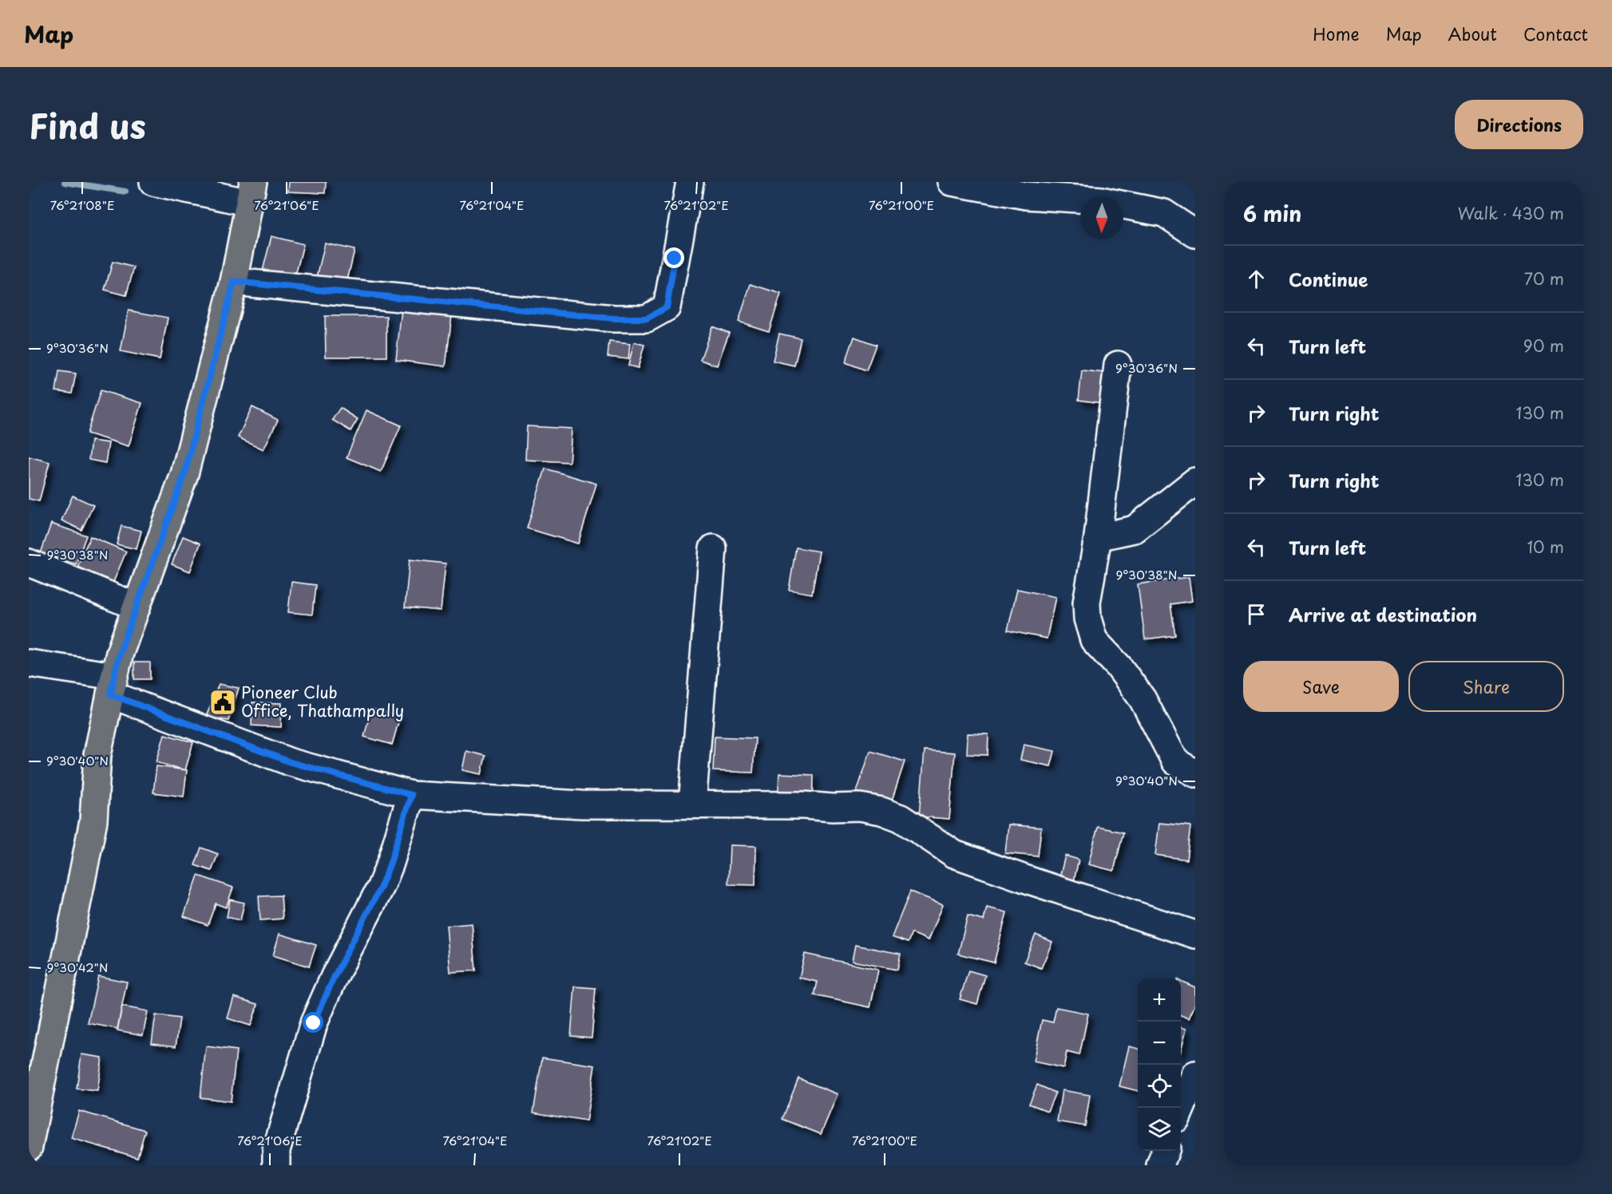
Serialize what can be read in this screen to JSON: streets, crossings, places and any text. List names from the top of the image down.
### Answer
{
  "places": {
    "public building": ["Pioneer Club Office, Thathampally"]
  },
  "north": "bottom",
  "page": {
    "header": "Map",
    "nav": [
      "Home",
      "Map",
      "About",
      "Contact"
    ],
    "title": "Find us",
    "buttons": [
      "Directions",
      ["Save", "Share"]
    ],
    "heading": ["6 min", "Walk · 430 m"],
    "list": [
      ["Continue", "70 m"],
      ["Turn left", "90 m"],
      ["Turn right", "130 m"],
      ["Turn right", "130 m"],
      ["Turn left", "10 m"],
      "Arrive at destination"
    ],
    "map_buttons": ["+", "−"]
  },
  "coordinates": [
    "76°21'08\"E",
    "76°21'06\"E",
    "76°21'04\"E",
    "76°21'02\"E",
    "76°21'00\"E",
    "9°30'36\"N",
    "9°30'38\"N",
    "9°30'40\"N",
    "9°30'42\"N"
  ]
}
